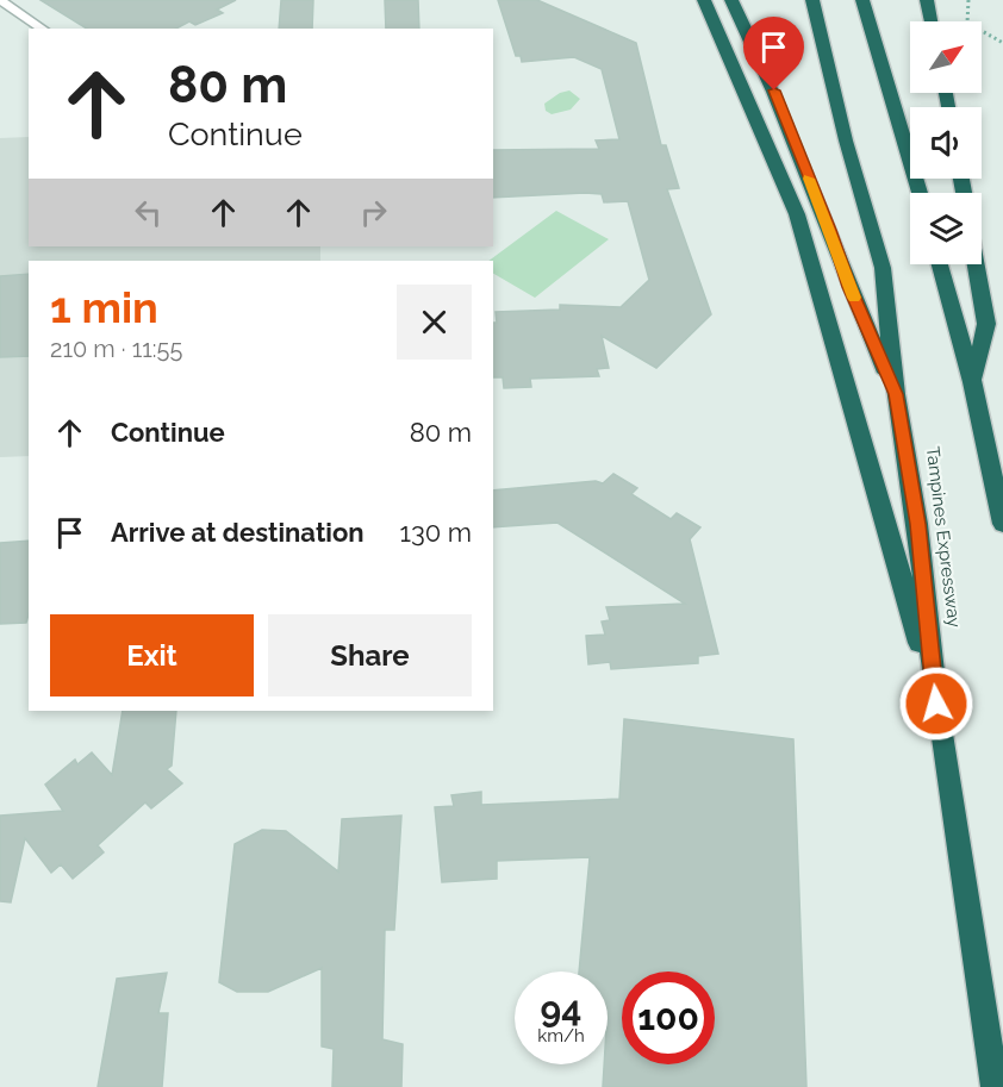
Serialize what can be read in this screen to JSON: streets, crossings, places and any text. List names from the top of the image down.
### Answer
{
  "streets": {
    "highway": ["Tampines Expressway"]
  },
  "north": "top right",
  "page": {
    "turn": ["80 m", "Continue"],
    "heading": ["1 min", "210 m · 11:55"],
    "list": [
      {
        "name": "Continue",
        "value": "80 m"
      },
      {
        "name": "Arrive at destination",
        "value": "130 m"
      }
    ],
    "buttons": ["Exit", "Share"],
    "speed": "94 km/h",
    "limit": "100"
  }
}
